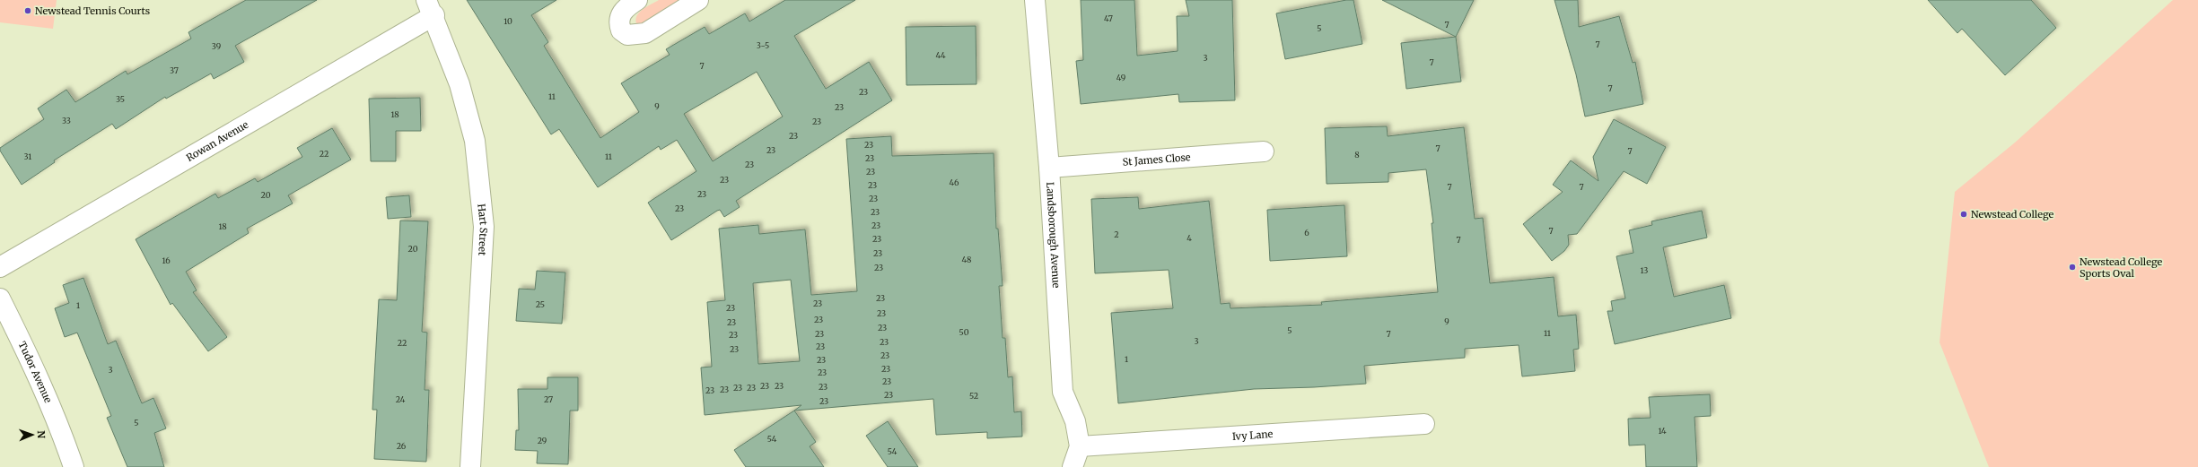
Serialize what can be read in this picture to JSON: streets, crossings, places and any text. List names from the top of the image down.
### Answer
{
  "streets": {
    "street": [
      "Rowan Avenue",
      "St James Close",
      "Hart Street",
      "Landsborough Avenue",
      "Tudor Avenue",
      "Ivy Lane"
    ]
  },
  "crossings": [
    ["Rowan Avenue", "Hart Street"],
    ["St James Close", "Landsborough Avenue"],
    ["Landsborough Avenue", "Ivy Lane"]
  ],
  "places": ["Newstead Tennis Courts", "Newstead College", "Newstead College Sports Oval"],
  "house_numbers": [
    "47",
    "10",
    "7",
    "5",
    "7",
    "3-5",
    "39",
    "44",
    "3",
    "7",
    "7",
    "37",
    "49",
    "7",
    "23",
    "11",
    "35",
    "9",
    "23",
    "18",
    "33",
    "23",
    "23",
    "23",
    "7",
    "23",
    "7",
    "22",
    "8",
    "31",
    "11",
    "23",
    "23",
    "23",
    "23",
    "46",
    "23",
    "7",
    "7",
    "23",
    "20",
    "23",
    "23",
    "23",
    "23",
    "18",
    "7",
    "6",
    "2",
    "4",
    "23",
    "7",
    "20",
    "23",
    "48",
    "16",
    "23",
    "13",
    "23",
    "23",
    "25",
    "1",
    "23",
    "23",
    "23",
    "9",
    "23",
    "23",
    "5",
    "50",
    "11",
    "23",
    "7",
    "23",
    "3",
    "23",
    "22",
    "23",
    "23",
    "23",
    "1",
    "23",
    "23",
    "3",
    "23",
    "23",
    "23",
    "23",
    "23",
    "23",
    "23",
    "23",
    "23",
    "23",
    "52",
    "24",
    "27",
    "23",
    "5",
    "14",
    "54",
    "29",
    "26",
    "54"
  ],
  "north": "right"
}
